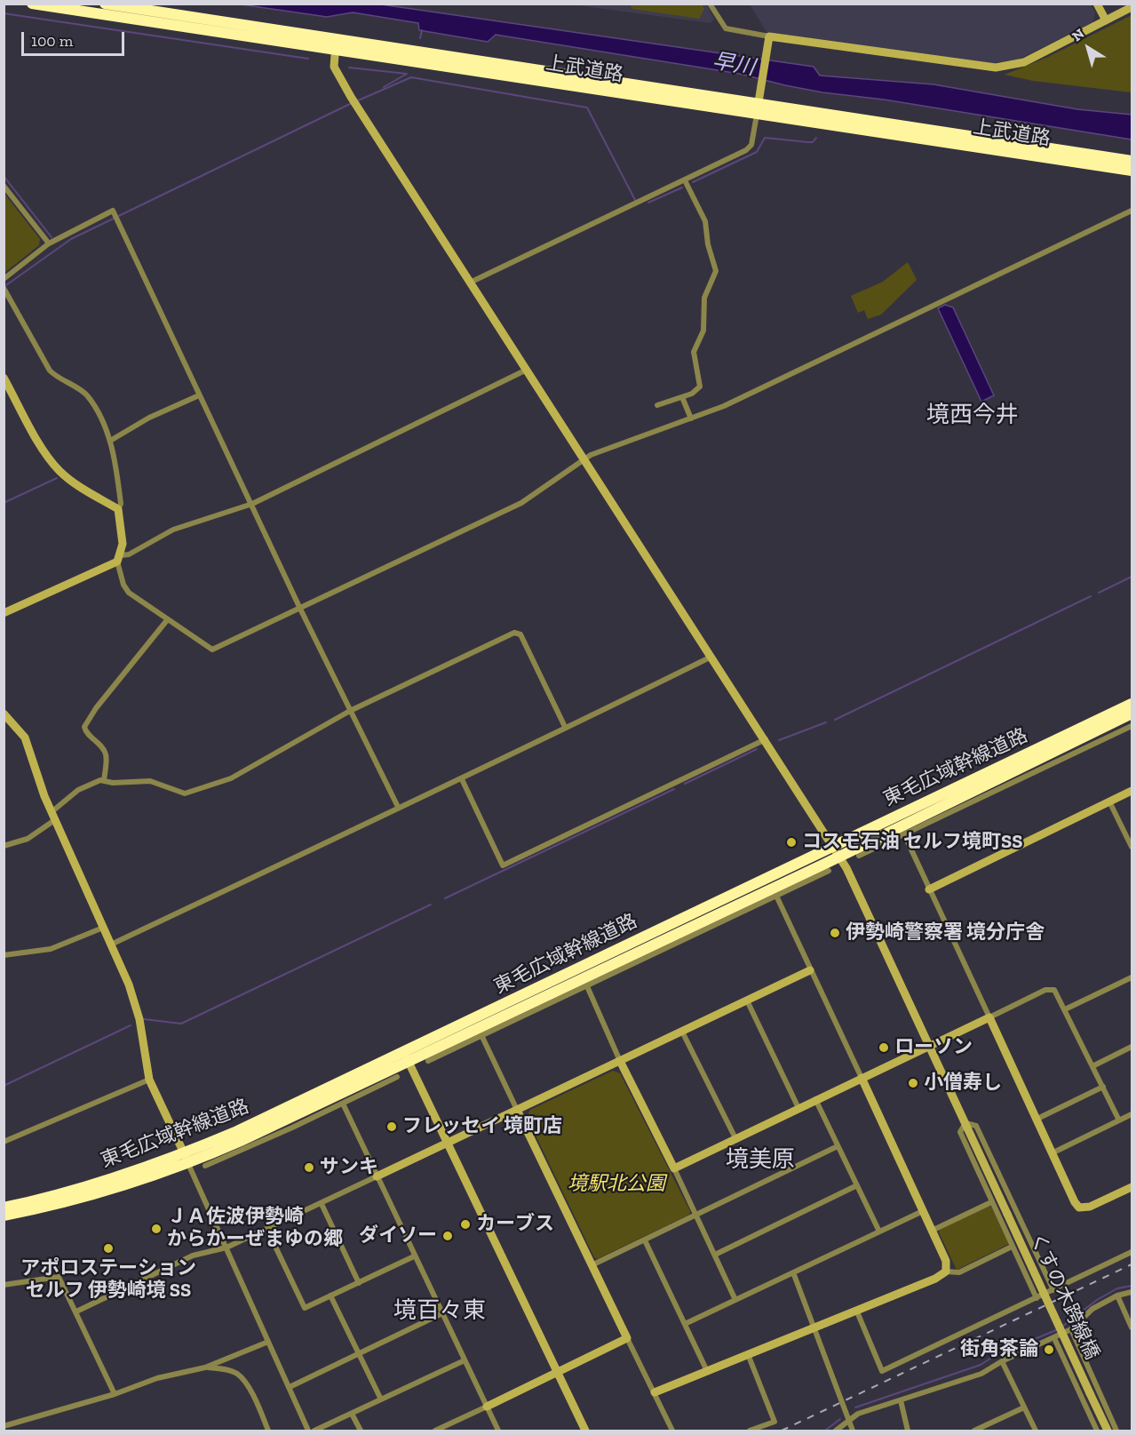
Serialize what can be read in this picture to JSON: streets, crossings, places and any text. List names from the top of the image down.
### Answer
{
  "streets": {
    "highway": ["上武道路", "東毛広域幹線道路"],
    "street": ["くすの木跨線橋"]
  },
  "crossings": [
    ["上武道路", "くすの木跨線橋"],
    ["東毛広域幹線道路", "くすの木跨線橋"]
  ],
  "districts": ["境西今井", "境美原", "境百々東"],
  "water": ["早川"],
  "parks": ["境駅北公園"],
  "places": [
    "コスモ石油 セルフ境町SS",
    "伊勢崎警察署 境分庁舎",
    "ローソン",
    "小僧寿し",
    "フレッセイ 境町店",
    "サンキ",
    "カーブス",
    "ＪＡ佐波伊勢崎 からかーぜまゆの郷",
    "ダイソー",
    "アポロステーション セルフ 伊勢崎境 SS",
    "街角茶論"
  ],
  "scale_bar": "100 m",
  "north": "top left"
}
